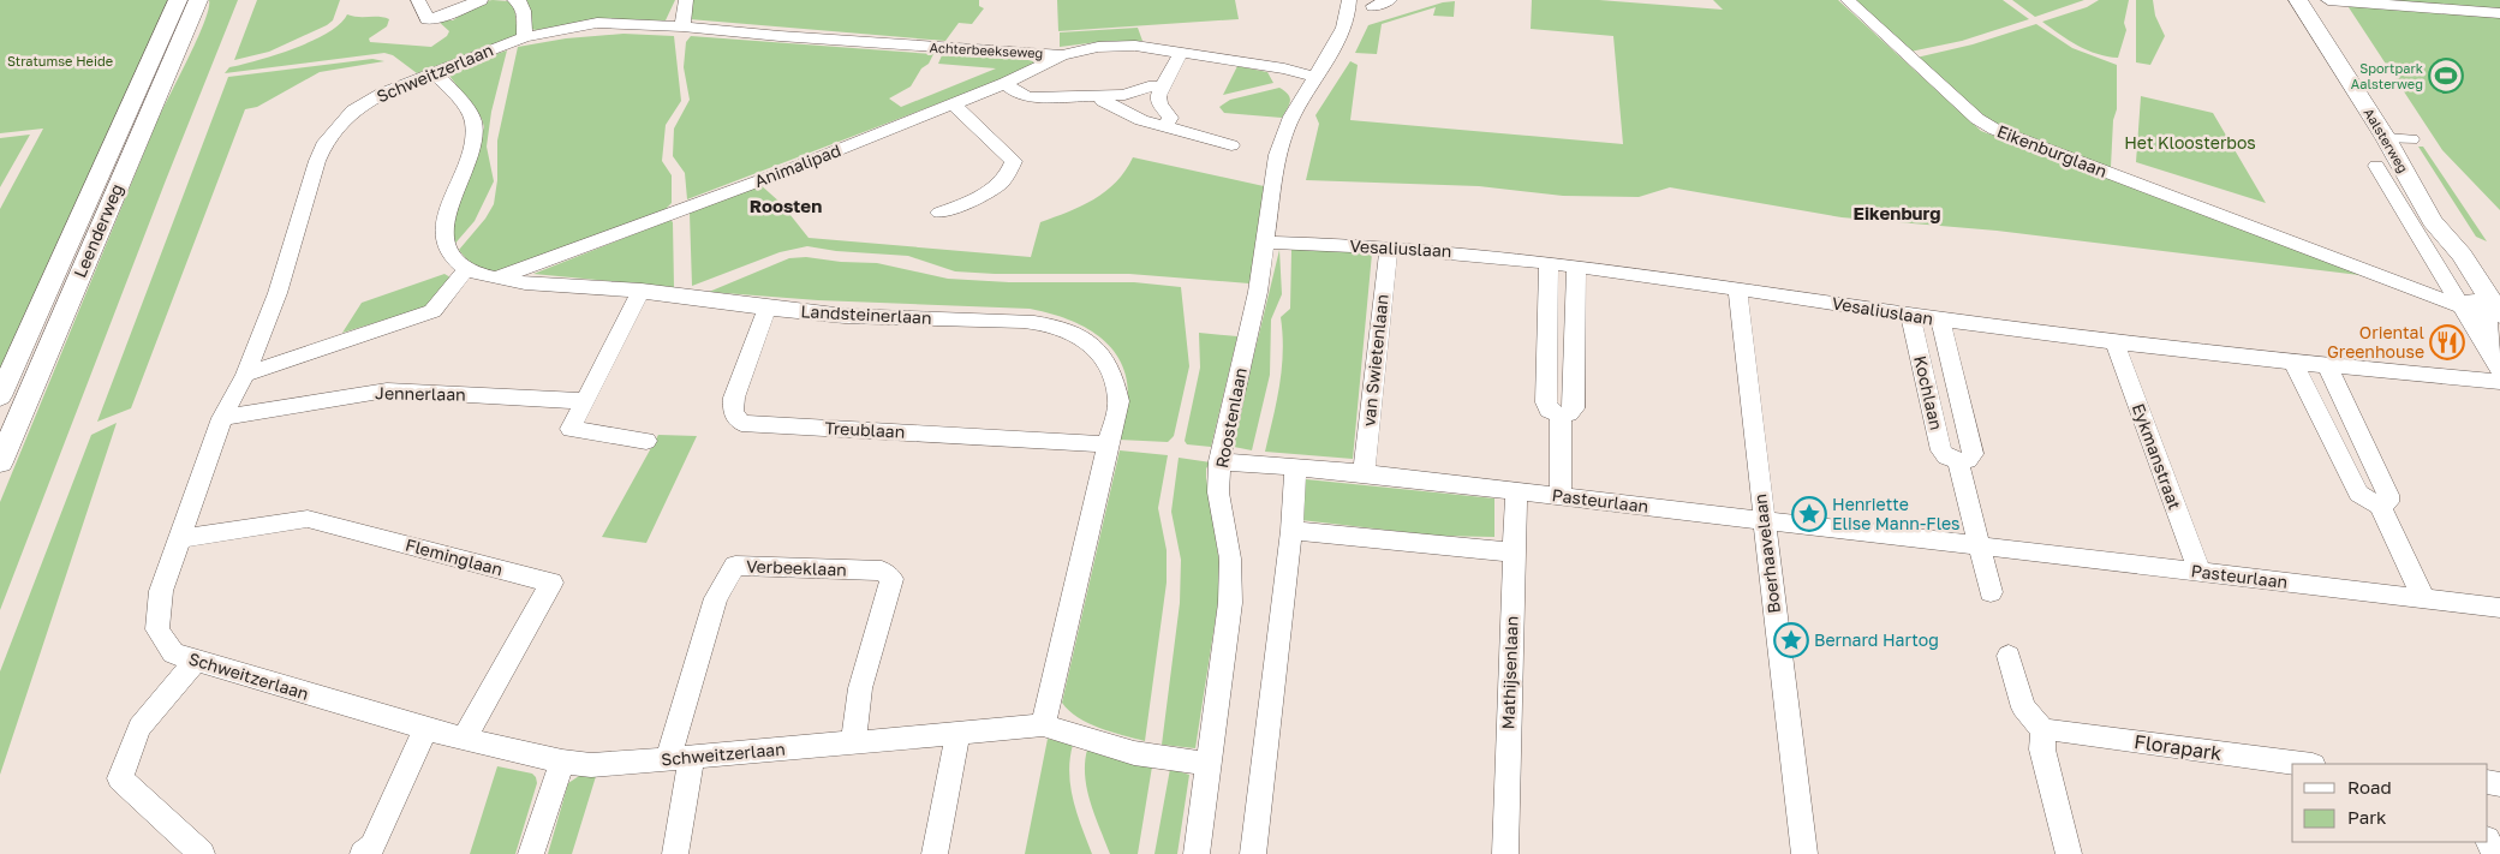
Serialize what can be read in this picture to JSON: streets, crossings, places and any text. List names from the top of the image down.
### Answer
{
  "streets": {
    "main road": ["Aalsterweg", "Leenderweg"],
    "street": [
      "Achterbeekseweg",
      "Schweitzerlaan",
      "Eikenburglaan",
      "Animalipad",
      "Vesaliuslaan",
      "Landsteinerlaan",
      "van Swietenlaan",
      "Kochlaan",
      "Jennerlaan",
      "Roostenlaan",
      "Treublaan",
      "Eykmanstraat",
      "Pasteurlaan",
      "Boerhaavelaan",
      "Fleminglaan",
      "Verbeeklaan",
      "Mathijsenlaan",
      "Florapark"
    ]
  },
  "crossings": [
    ["Achterbeekseweg", "Schweitzerlaan"],
    ["Achterbeekseweg", "Animalipad"],
    ["Achterbeekseweg", "Roostenlaan"],
    ["Schweitzerlaan", "Landsteinerlaan"],
    ["Schweitzerlaan", "Jennerlaan"],
    ["Schweitzerlaan", "Roostenlaan"],
    ["Schweitzerlaan", "Fleminglaan"],
    ["Schweitzerlaan", "Verbeeklaan"],
    ["Aalsterweg", "Eikenburglaan"],
    ["Animalipad", "Landsteinerlaan"],
    ["Vesaliuslaan", "van Swietenlaan"],
    ["Vesaliuslaan", "Kochlaan"],
    ["Vesaliuslaan", "Roostenlaan"],
    ["Vesaliuslaan", "Eykmanstraat"],
    ["Vesaliuslaan", "Boerhaavelaan"],
    ["Landsteinerlaan", "Treublaan"],
    ["van Swietenlaan", "Pasteurlaan"],
    ["Kochlaan", "Pasteurlaan"],
    ["Roostenlaan", "Pasteurlaan"],
    ["Eykmanstraat", "Pasteurlaan"],
    ["Pasteurlaan", "Boerhaavelaan"],
    ["Pasteurlaan", "Mathijsenlaan"]
  ],
  "districts": ["Roosten", "Eikenburg"],
  "parks": ["Stratumse Heide", "Het Kloosterbos"],
  "places": {
    "sports": ["Sportpark Aalsterweg"],
    "restaurant": ["Oriental Greenhouse"],
    "place": ["Henriette Elise Mann-Fles", "Bernard Hartog"]
  },
  "legend": ["Road", "Park"]
}
